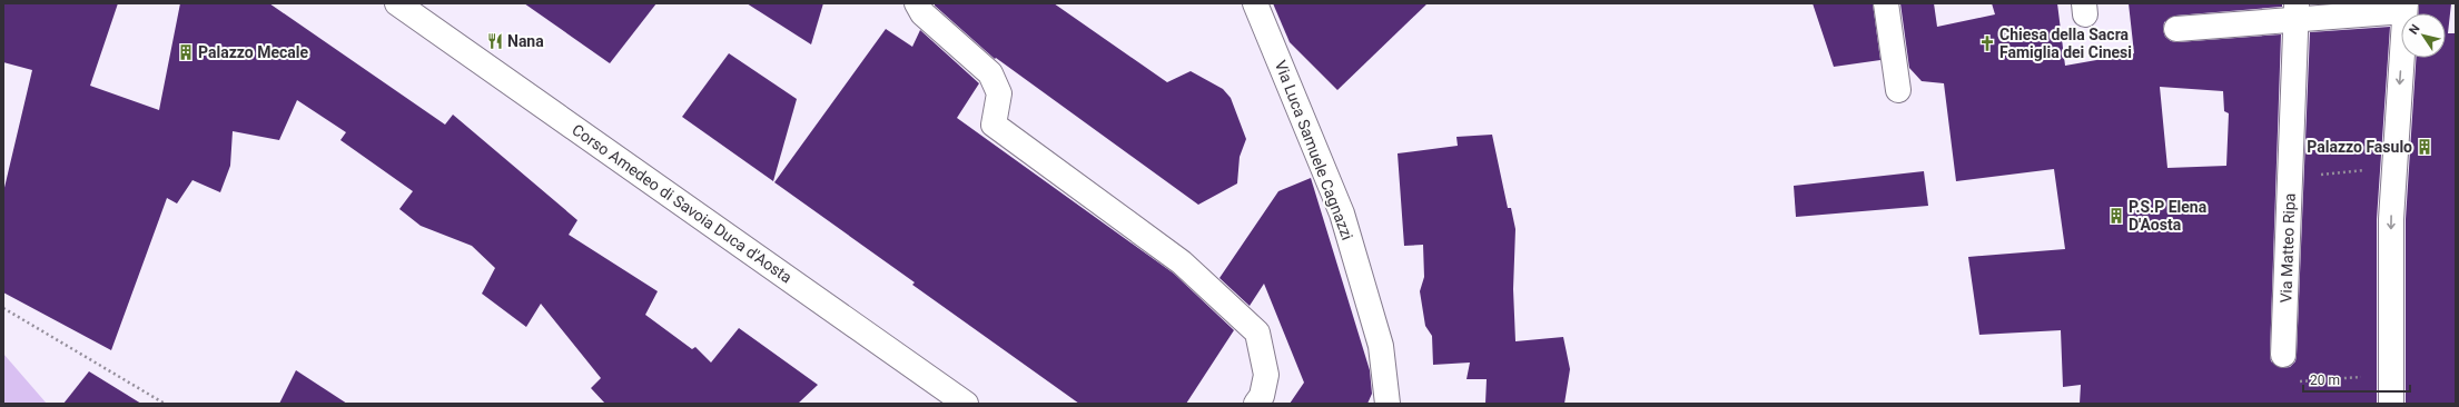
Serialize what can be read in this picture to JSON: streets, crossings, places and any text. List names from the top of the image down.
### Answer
{
  "streets": {
    "street": ["Via Luca Samuele Cagnazzi", "Corso Amedeo di Savoia Duca d'Aosta", "Via Matteo Ripa"]
  },
  "places": {
    "restaurant": ["Nana"],
    "church": ["Chiesa della Sacra Famiglia dei Cinesi"],
    "building": ["Palazzo Mecale", "Palazzo Fasulo", "P.S.P Elena D'Aosta"]
  },
  "scale_bar": "20 m",
  "north": "top left"
}
